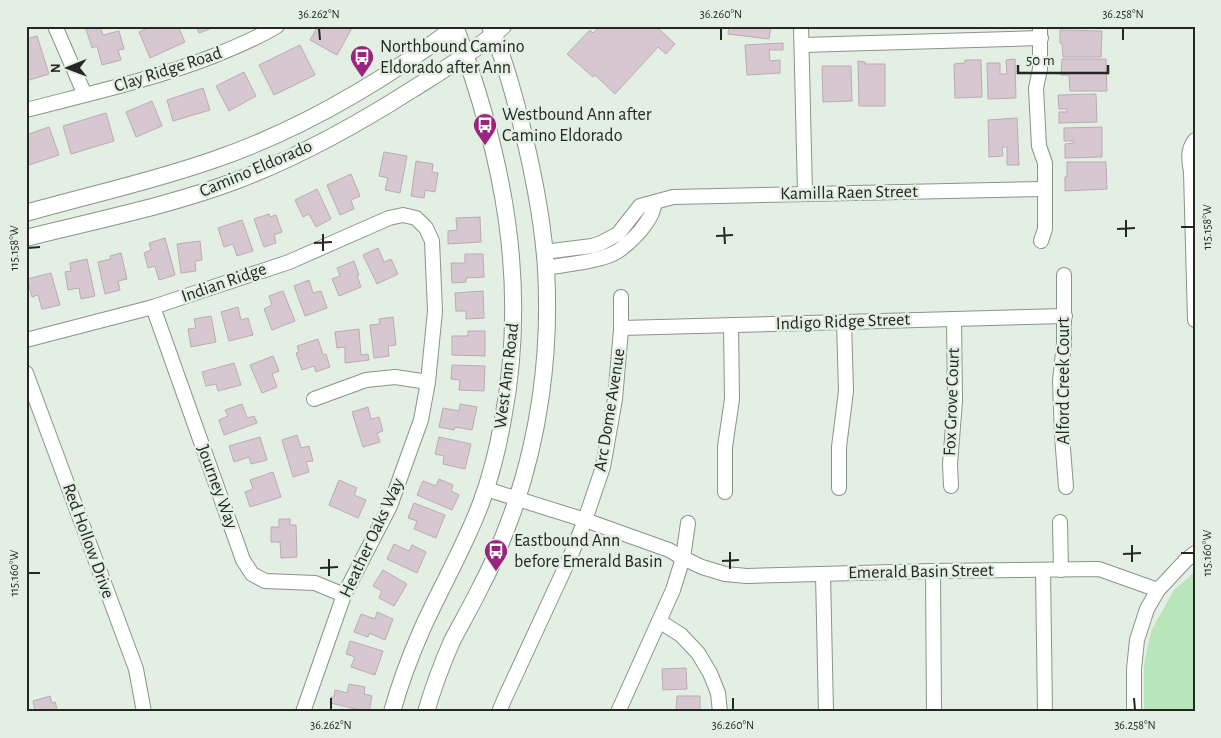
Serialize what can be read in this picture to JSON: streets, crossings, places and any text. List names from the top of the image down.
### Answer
{
  "streets": {
    "main road": ["Camino Eldorado", "West Ann Road"],
    "street": [
      "Clay Ridge Road",
      "Kamilla Raen Street",
      "Indian Ridge",
      "Indigo Ridge Street",
      "Alford Creek Court",
      "Fox Grove Court",
      "Arc Dome Avenue",
      "Journey Way",
      "Heather Oaks Way",
      "Red Hollow Drive",
      "Emerald Basin Street"
    ]
  },
  "crossings": [
    ["Camino Eldorado", "West Ann Road"],
    ["Kamilla Raen Street", "West Ann Road"],
    ["Indian Ridge", "Journey Way"],
    ["Indian Ridge", "Heather Oaks Way"],
    ["Indigo Ridge Street", "Alford Creek Court"],
    ["Indigo Ridge Street", "Fox Grove Court"],
    ["Indigo Ridge Street", "Arc Dome Avenue"],
    ["West Ann Road", "Emerald Basin Street"],
    ["Arc Dome Avenue", "Emerald Basin Street"],
    ["Journey Way", "Heather Oaks Way"]
  ],
  "places": {
    "bus stop": ["Northbound Camino Eldorado after Ann", "Westbound Ann after Camino Eldorado", "Eastbound Ann before Emerald Basin"]
  },
  "scale_bar": "50 m",
  "north": "left",
  "coordinates": [
    "36.262°N",
    "36.260°N",
    "36.258°N",
    "115.158°W",
    "115.160°W"
  ]
}
